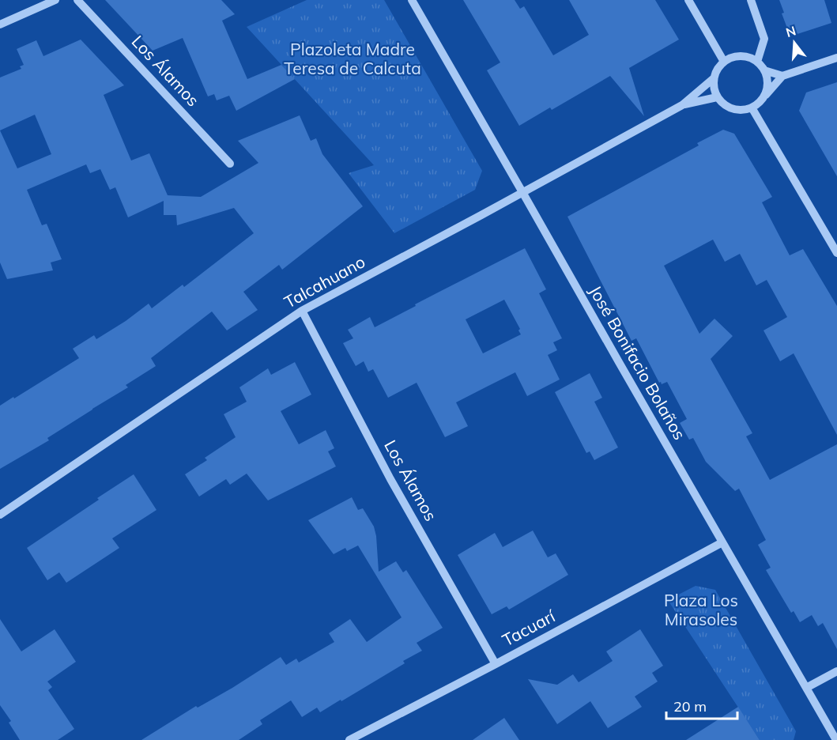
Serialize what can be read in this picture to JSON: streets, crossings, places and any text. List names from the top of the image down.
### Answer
{
  "streets": {
    "street": [
      "Los Álamos",
      "Talcahuano",
      "José Bonifacio Bolaños",
      "Tacuarí"
    ]
  },
  "crossings": [
    ["Los Álamos", "Talcahuano"],
    ["Los Álamos", "Tacuarí"],
    ["Talcahuano", "José Bonifacio Bolaños"],
    ["José Bonifacio Bolaños", "Tacuarí"]
  ],
  "parks": ["Plazoleta Madre Teresa de Calcuta", "Plaza Los Mirasoles"],
  "scale_bar": "20 m",
  "north": "top"
}
